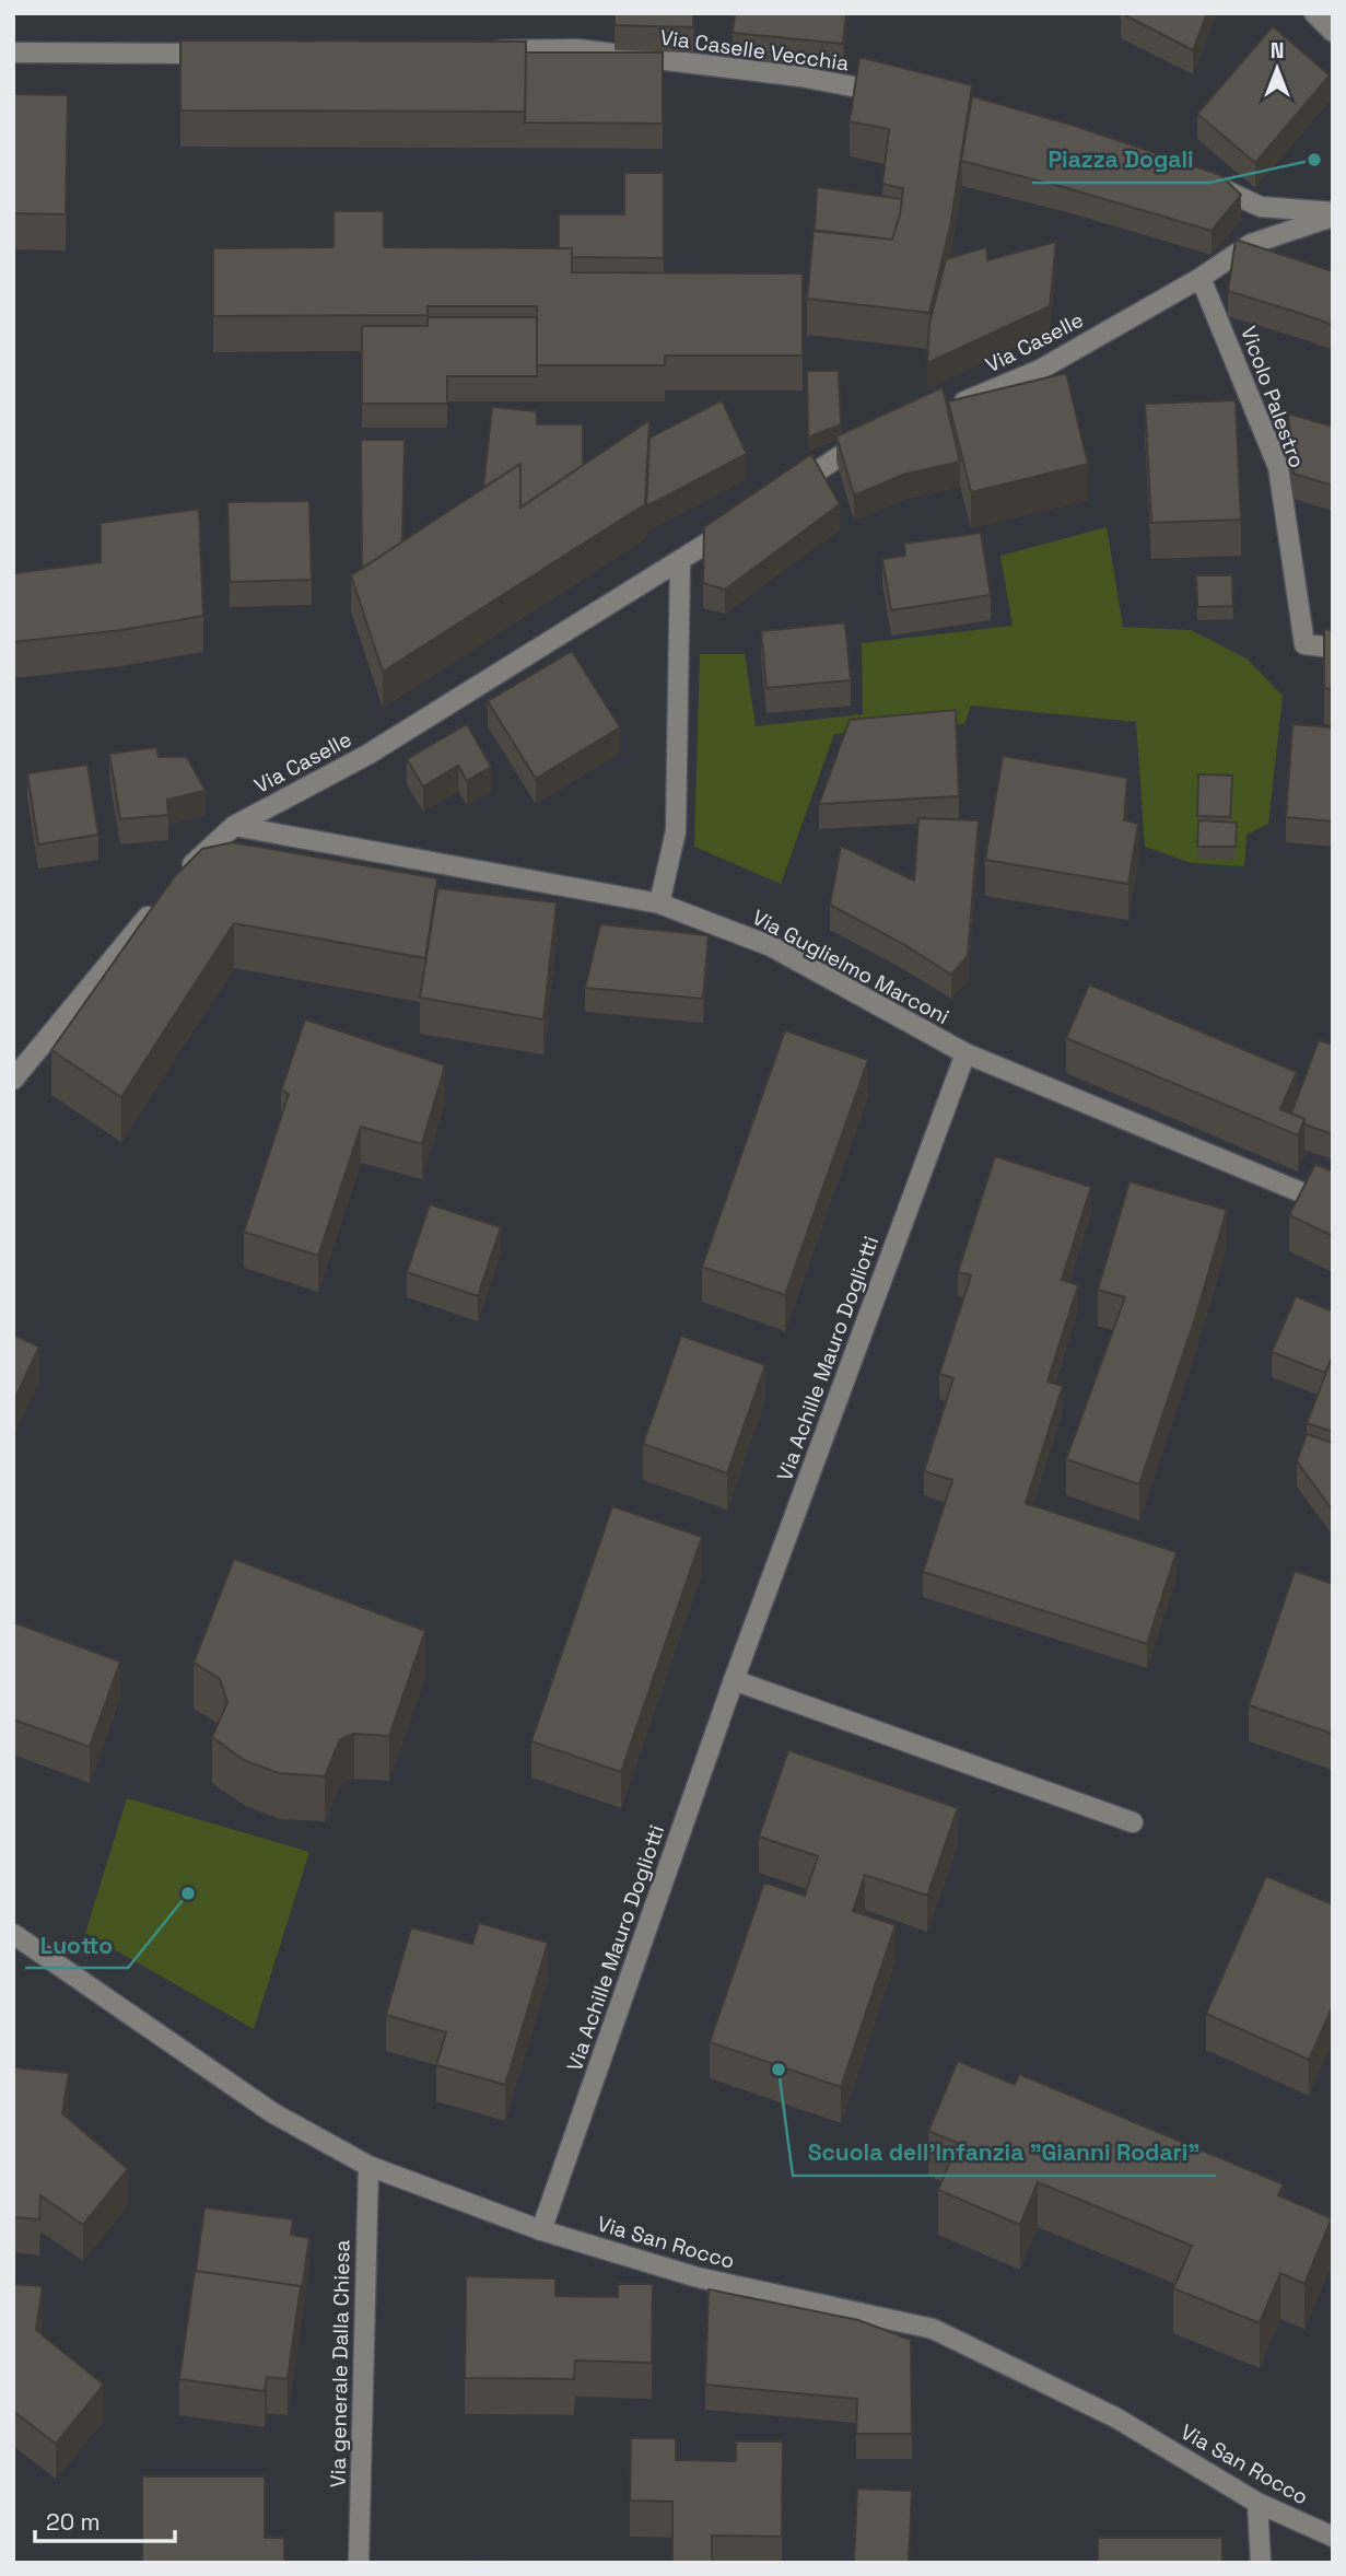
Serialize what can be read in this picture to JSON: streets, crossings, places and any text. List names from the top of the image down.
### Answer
{
  "streets": {
    "street": [
      "Via Caselle Vecchia",
      "Via Caselle",
      "Vicolo Palestro",
      "Via Guglielmo Marconi",
      "Via Achille Mauro Dogliotti",
      "Via San Rocco",
      "Via generale Dalla Chiesa"
    ]
  },
  "crossings": [
    ["Via Caselle", "Vicolo Palestro"],
    ["Via Caselle", "Via Guglielmo Marconi"],
    ["Via Guglielmo Marconi", "Via Achille Mauro Dogliotti"],
    ["Via Achille Mauro Dogliotti", "Via San Rocco"],
    ["Via San Rocco", "Via generale Dalla Chiesa"]
  ],
  "places": ["Piazza Dogali", "Luotto", "Scuola dell'Infanzia \"Gianni Rodari\""],
  "scale_bar": "20 m",
  "north": "top"
}
